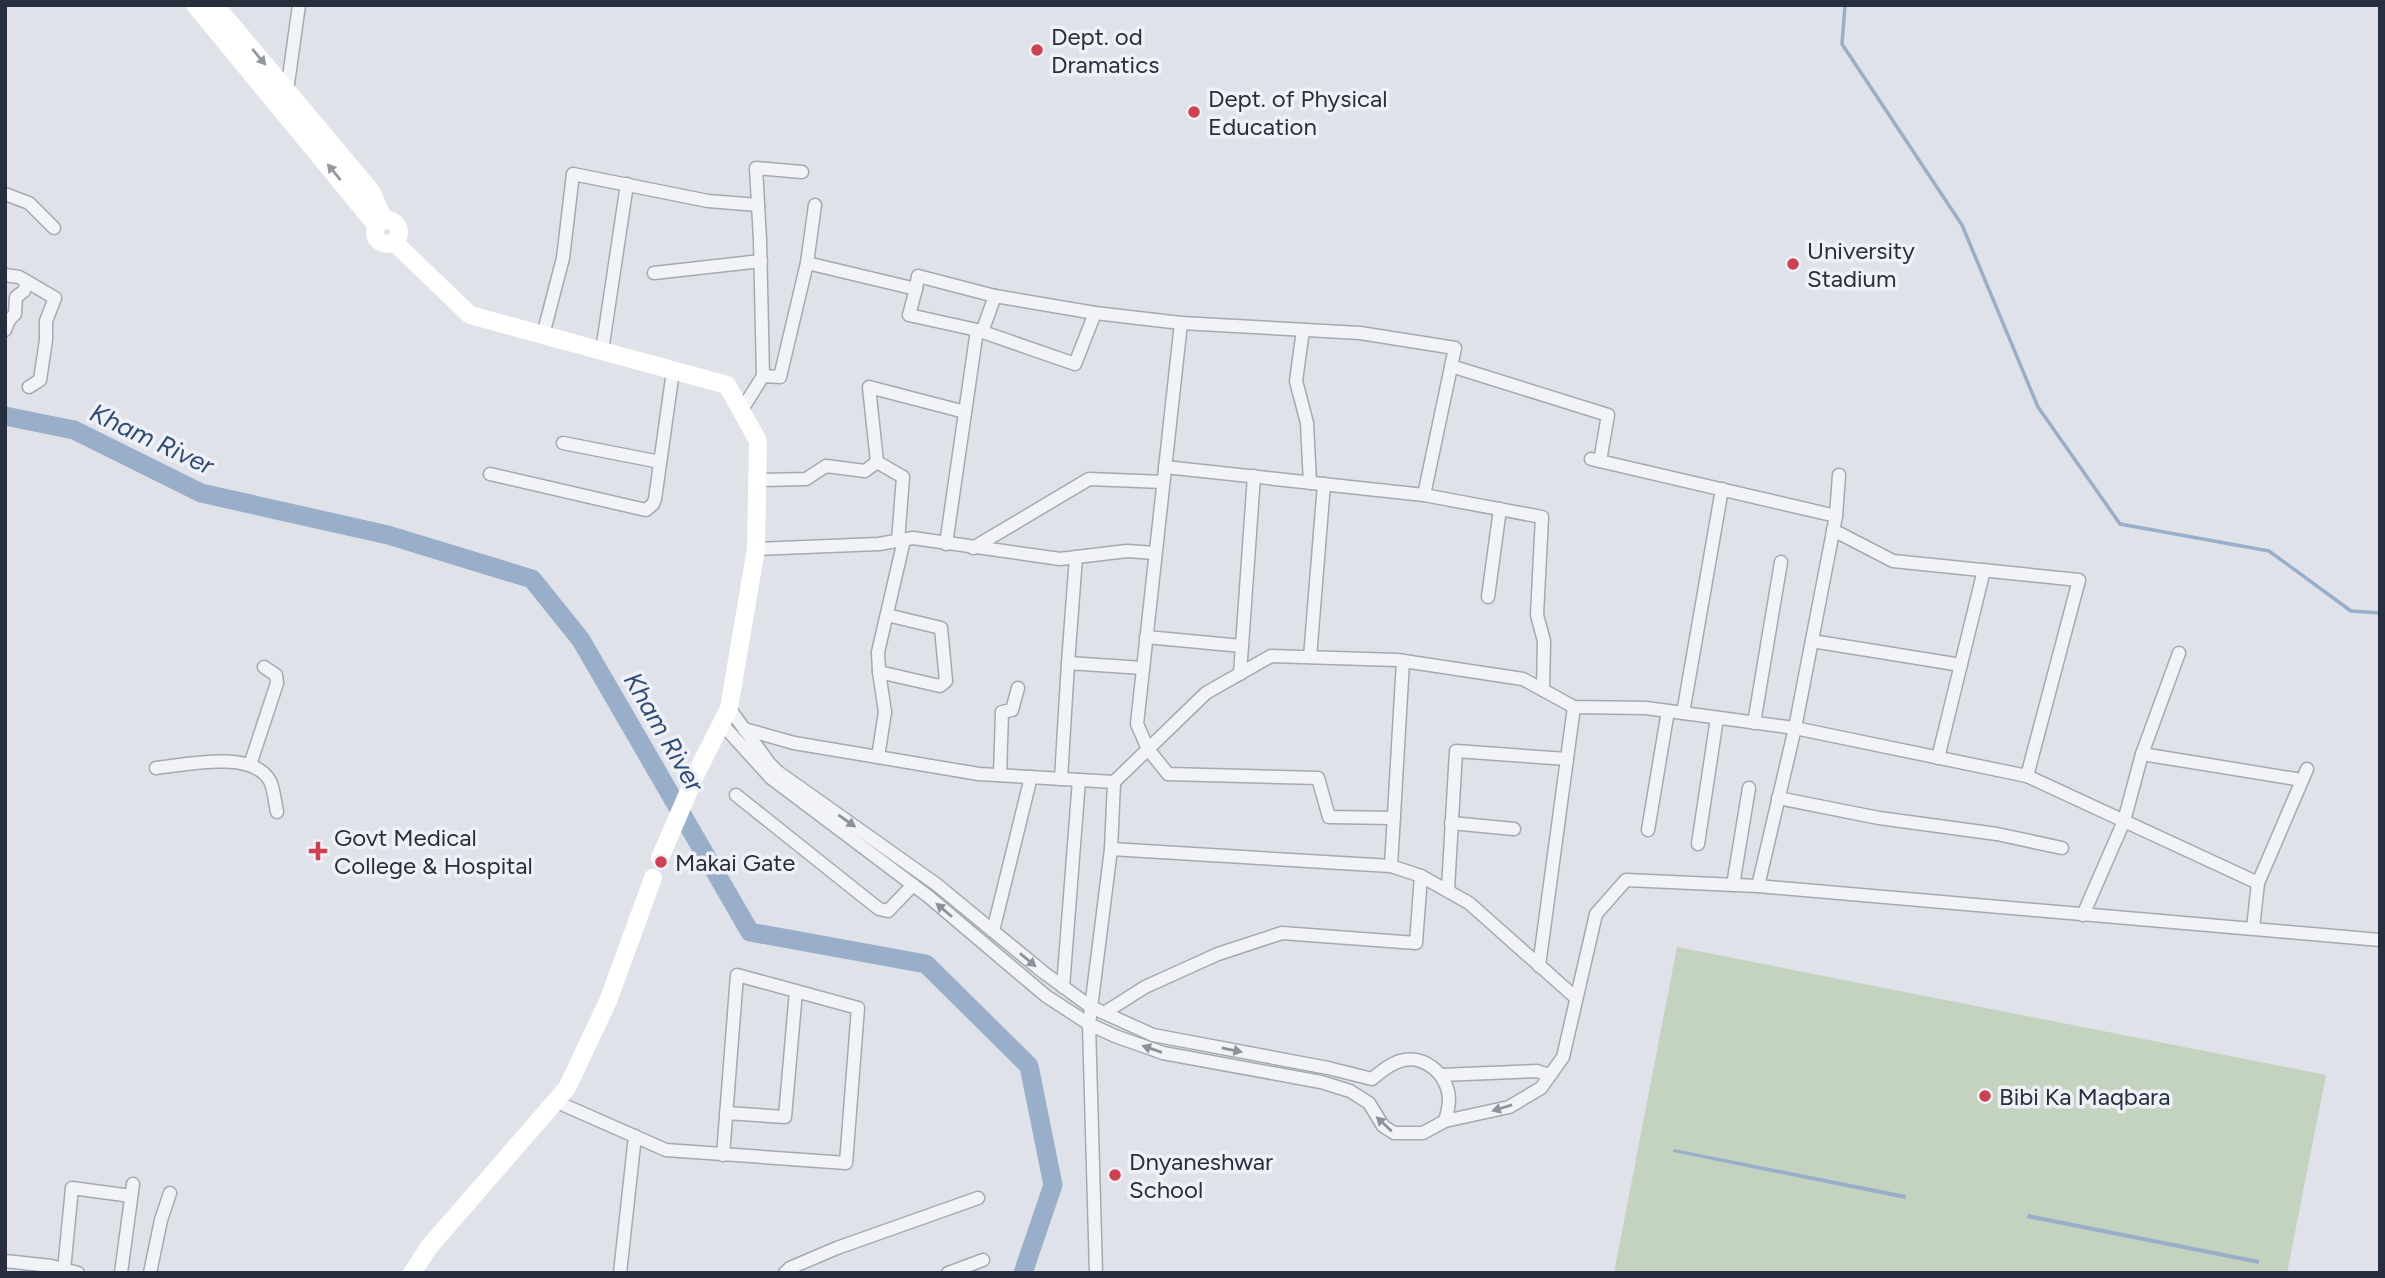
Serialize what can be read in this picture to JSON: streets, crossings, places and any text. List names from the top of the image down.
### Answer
{
  "water": ["Kham River"],
  "places": {
    "other": [
      "Dept. od Dramatics",
      "Dept. of Physical Education",
      "University Stadium",
      "Makai Gate",
      "Bibi Ka Maqbara",
      "Dnyaneshwar School"
    ],
    "health": ["Govt Medical College & Hospital"]
  }
}
